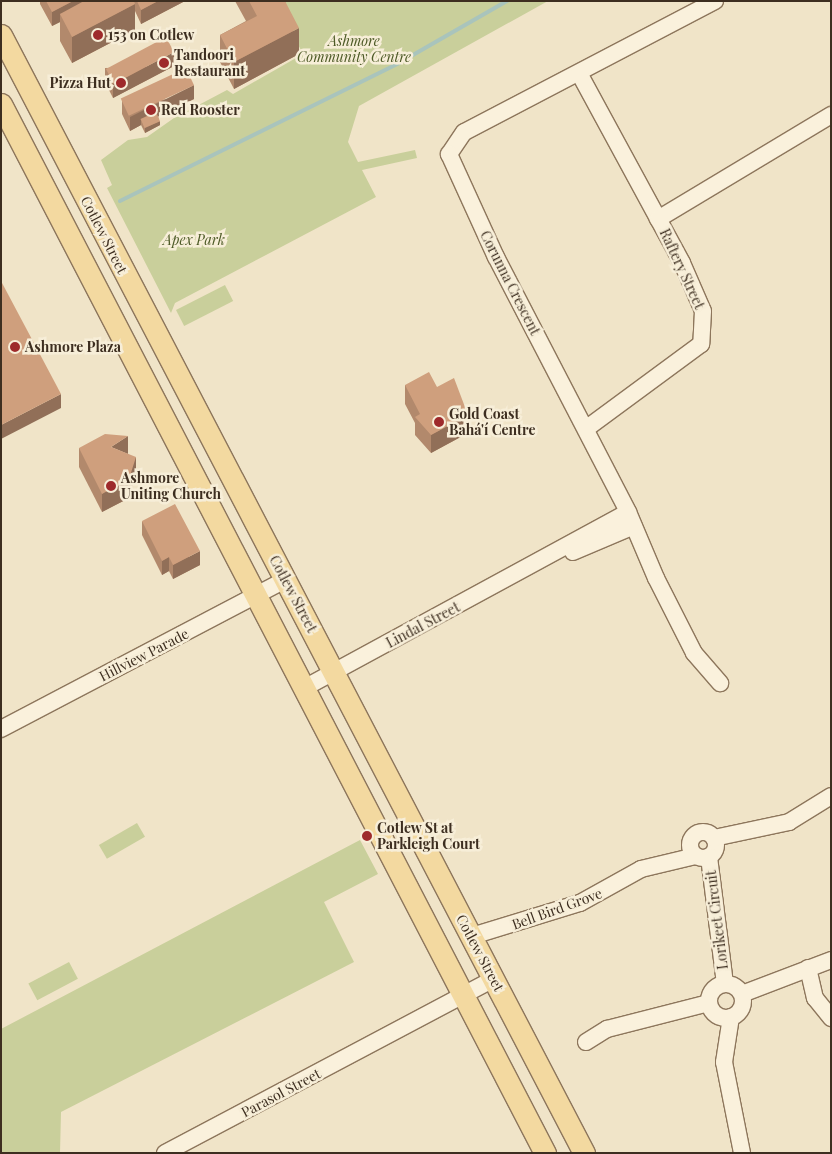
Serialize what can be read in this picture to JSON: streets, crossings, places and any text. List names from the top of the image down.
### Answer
{
  "streets": {
    "main road": ["Cotlew Street"],
    "street": [
      "Raftery Street",
      "Corunna Crescent",
      "Lindal Street",
      "Hillview Parade",
      "Bell Bird Grove",
      "Lorikeet Circuit",
      "Parasol Street"
    ]
  },
  "crossings": [
    ["Cotlew Street", "Lindal Street"],
    ["Cotlew Street", "Hillview Parade"],
    ["Cotlew Street", "Bell Bird Grove"],
    ["Cotlew Street", "Parasol Street"],
    ["Raftery Street", "Corunna Crescent"],
    ["Corunna Crescent", "Lindal Street"],
    ["Bell Bird Grove", "Lorikeet Circuit"]
  ],
  "parks": ["Ashmore Community Centre", "Apex Park"],
  "places": [
    "153 on Cotlew",
    "Tandoori Restaurant",
    "Pizza Hut",
    "Red Rooster",
    "Ashmore Plaza",
    "Gold Coast Bahá'í Centre",
    "Ashmore Uniting Church",
    "Cotlew St at Parkleigh Court"
  ]
}
